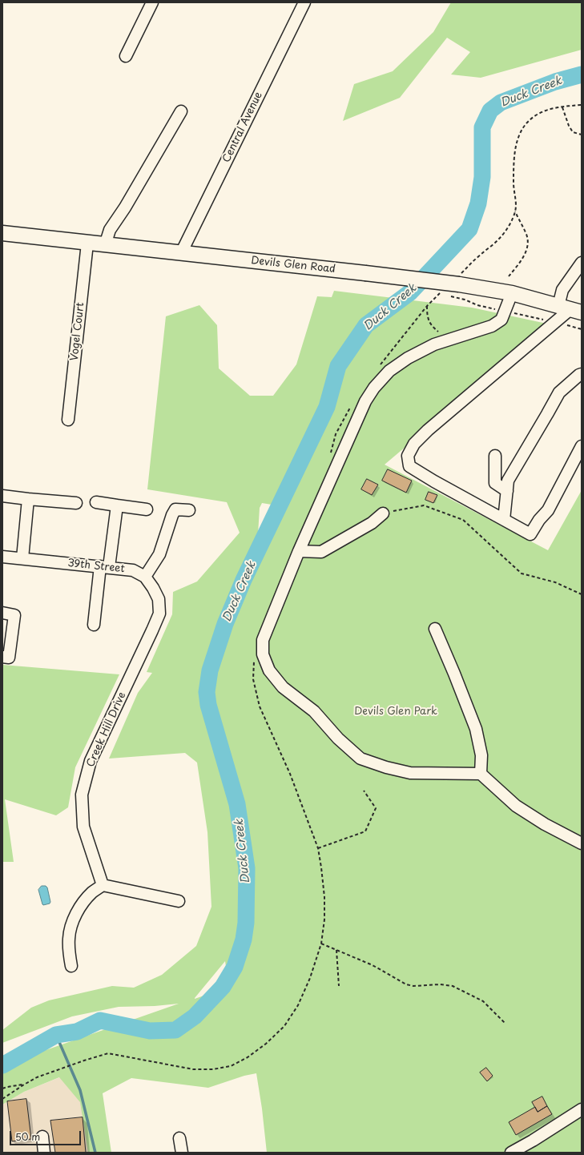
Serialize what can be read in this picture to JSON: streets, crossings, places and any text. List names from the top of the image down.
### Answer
{
  "streets": {
    "main road": ["Devils Glen Road"],
    "street": [
      "Central Avenue",
      "Vogel Court",
      "39th Street",
      "Creek Hill Drive"
    ]
  },
  "crossings": [
    ["Central Avenue", "Devils Glen Road"],
    ["Devils Glen Road", "Vogel Court"],
    ["39th Street", "Creek Hill Drive"]
  ],
  "water": ["Duck Creek"],
  "parks": ["Devils Glen Park"],
  "scale_bar": "50 m"
}
